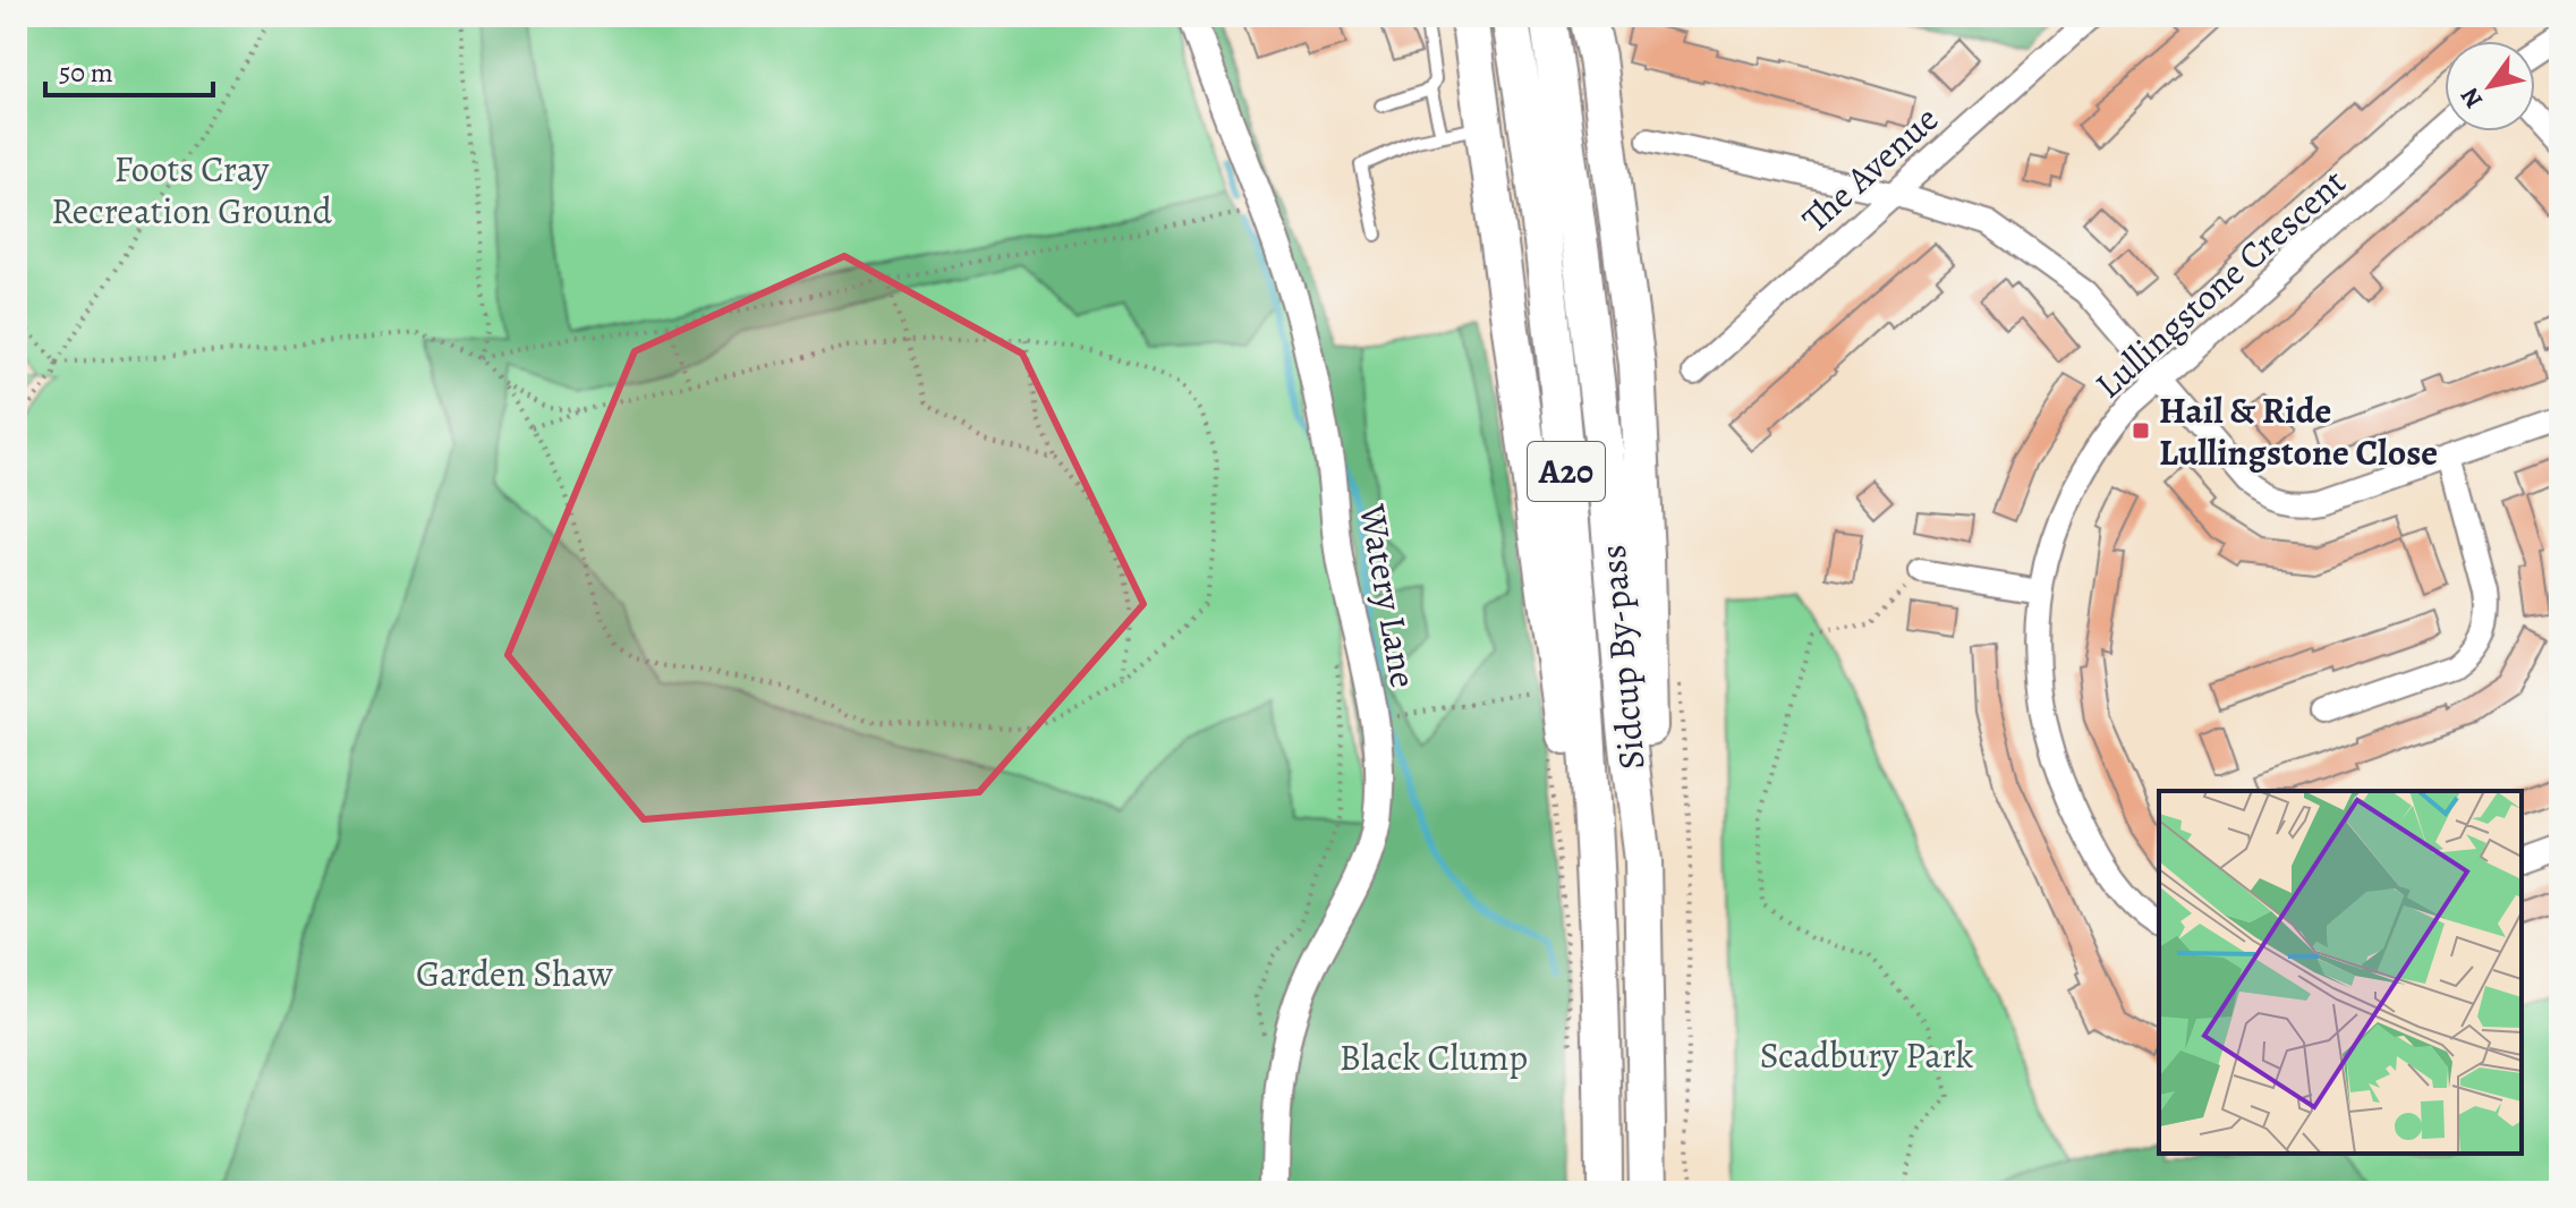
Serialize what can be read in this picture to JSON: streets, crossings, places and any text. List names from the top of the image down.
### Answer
{
  "streets": {
    "highway": ["A20", "Sidcup By-pass"],
    "street": ["The Avenue", "Lullingstone Crescent", "Watery Lane"]
  },
  "crossings": [
    ["A20", "Sidcup By-pass"]
  ],
  "parks": [
    "Foots Cray Recreation Ground",
    "Garden Shaw",
    "Scadbury Park",
    "Black Clump"
  ],
  "places": {
    "transit": ["Hail & Ride Lullingstone Close"]
  },
  "scale_bar": "50 m",
  "north": "bottom left"
}
